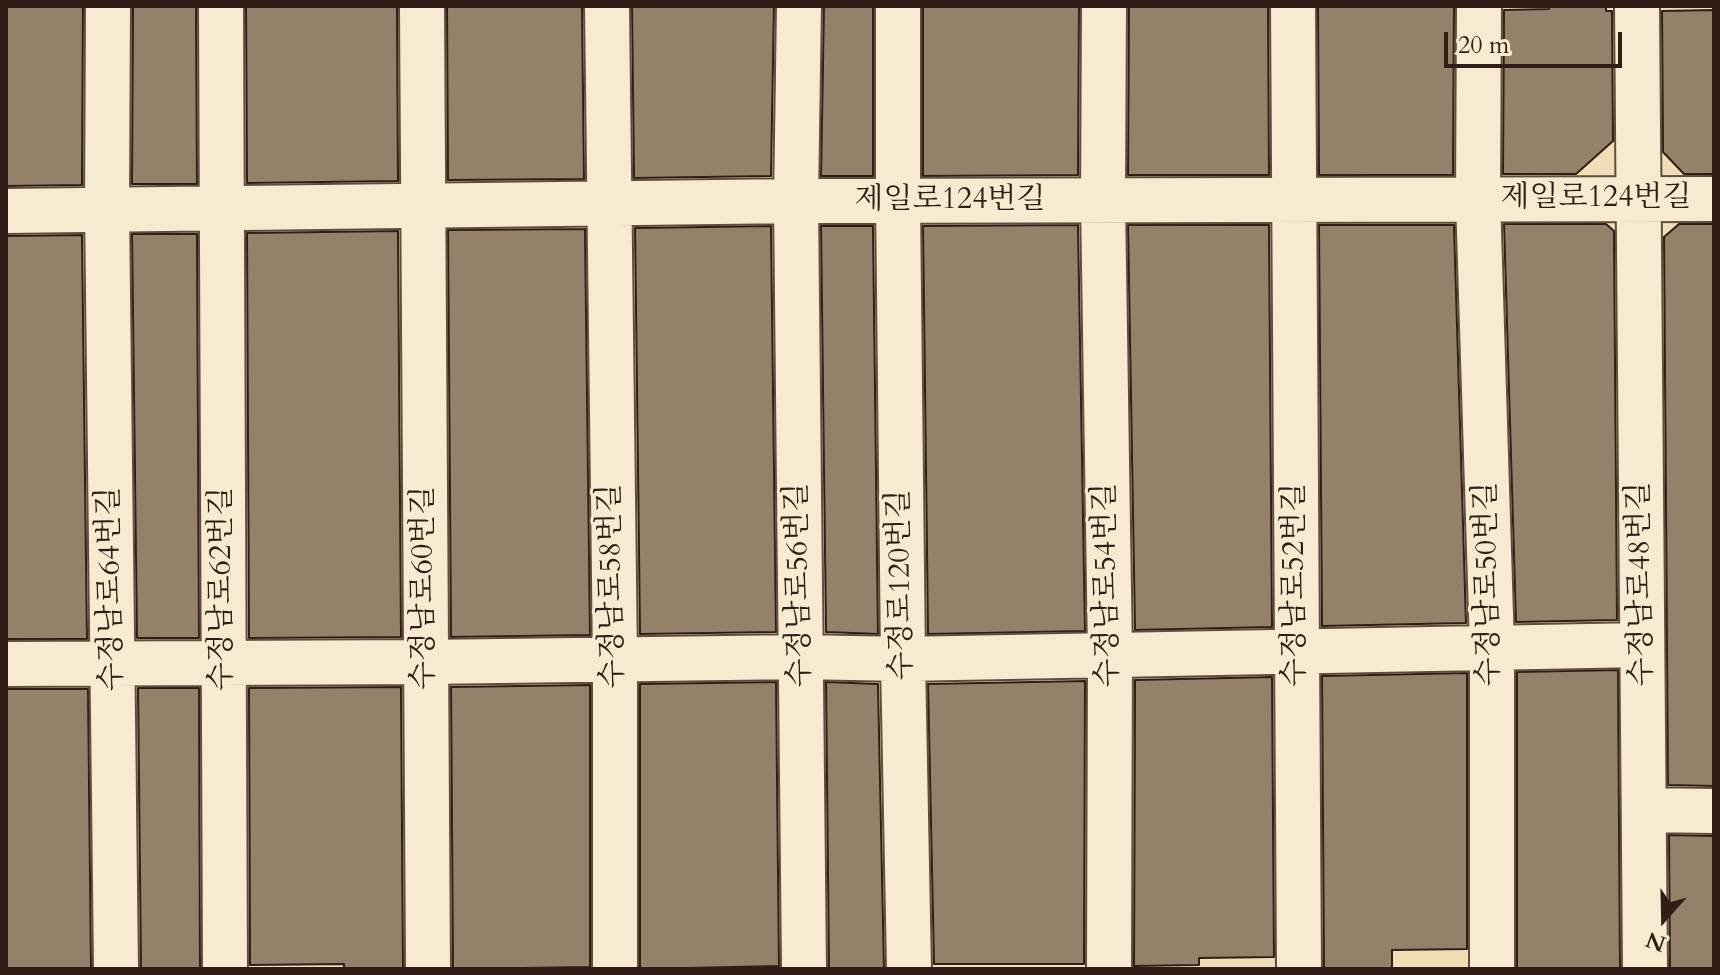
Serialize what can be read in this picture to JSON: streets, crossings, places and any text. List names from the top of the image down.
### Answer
{
  "streets": {
    "street": [
      "제일로124번길",
      "수정남로50번길",
      "수정남로48번길",
      "수정남로56번길",
      "수정로120번길",
      "수정남로54번길",
      "수정남로52번길",
      "수정남로58번길",
      "수정남로60번길",
      "수정남로64번길",
      "수정남로62번길"
    ]
  },
  "crossings": [
    ["제일로124번길", "수정남로50번길"],
    ["제일로124번길", "수정남로48번길"],
    ["제일로124번길", "수정남로56번길"],
    ["제일로124번길", "수정로120번길"],
    ["제일로124번길", "수정남로54번길"],
    ["제일로124번길", "수정남로52번길"],
    ["제일로124번길", "수정남로58번길"],
    ["제일로124번길", "수정남로60번길"],
    ["제일로124번길", "수정남로64번길"],
    ["제일로124번길", "수정남로62번길"]
  ],
  "scale_bar": "20 m",
  "north": "bottom"
}
